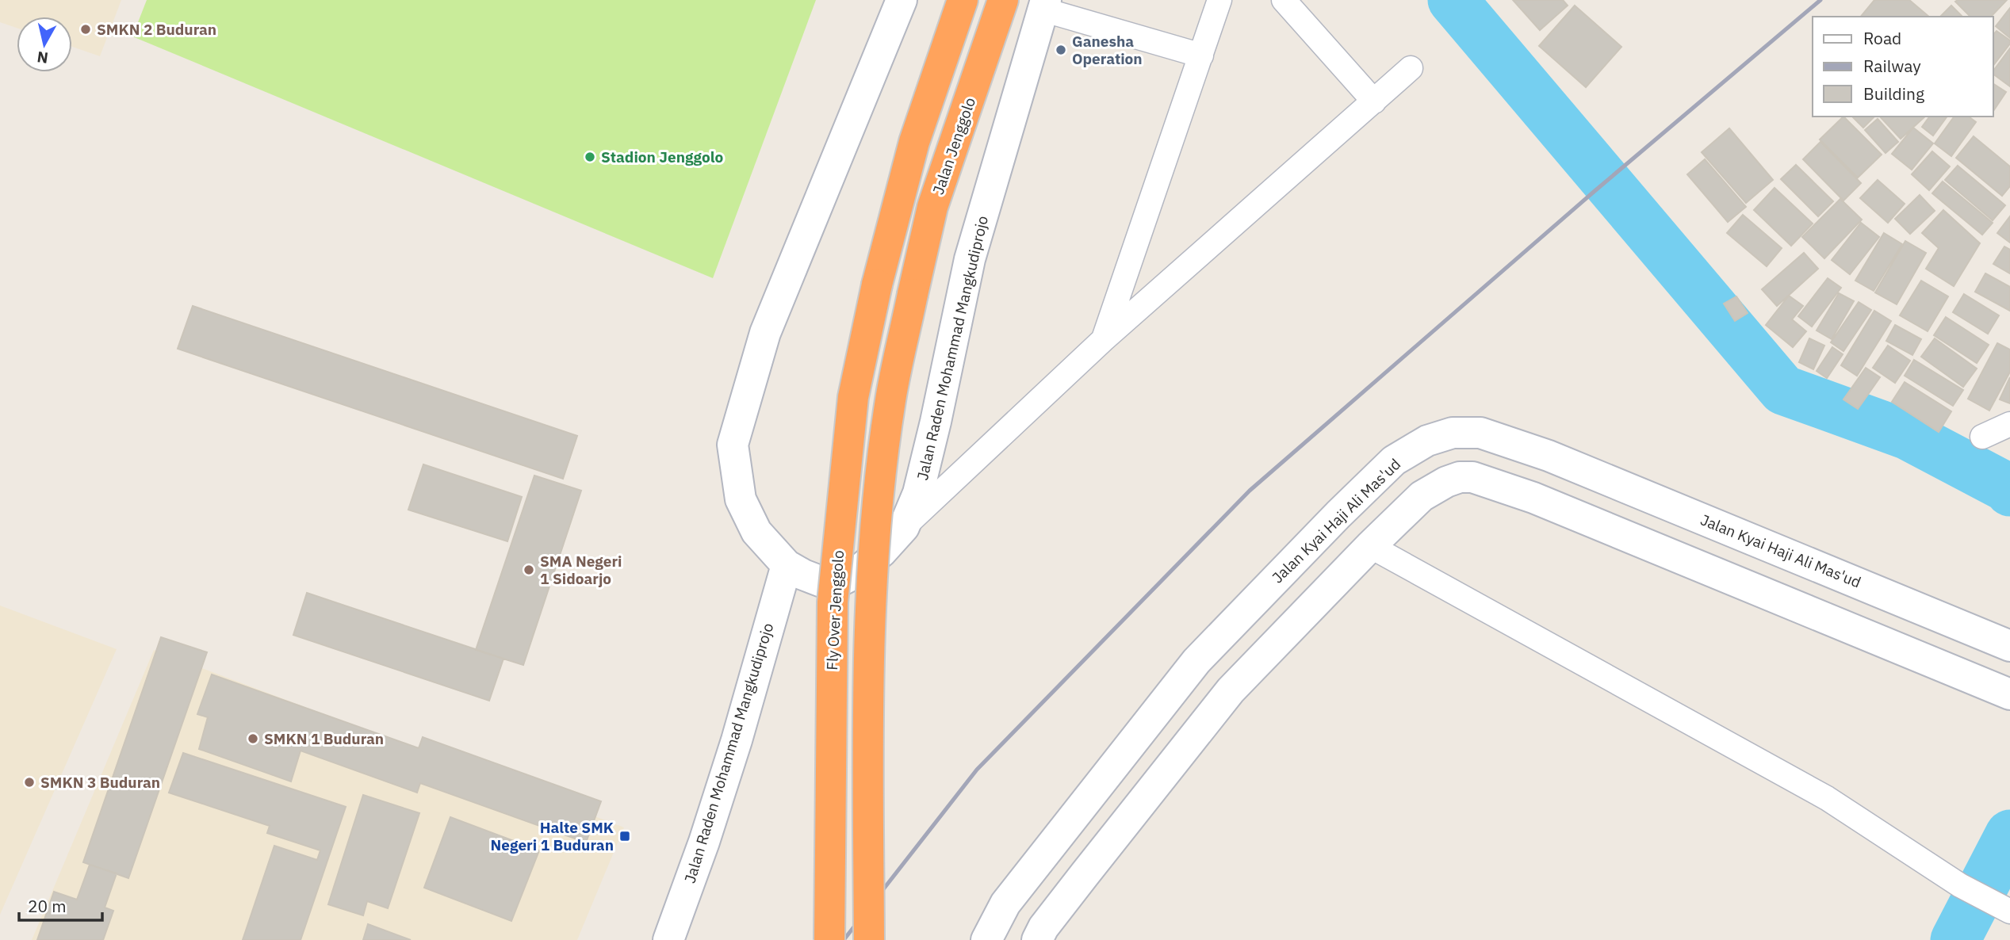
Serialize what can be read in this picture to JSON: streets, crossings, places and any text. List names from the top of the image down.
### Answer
{
  "streets": {
    "highway": ["Jalan Jenggolo", "Fly Over Jenggolo"],
    "street": ["Jalan Raden Mohammad Mangkudiprojo", "Jalan Kyai Haji Ali Mas'ud"]
  },
  "places": {
    "other": [
      "SMKN 2 Buduran",
      "Ganesha Operation",
      "Stadion Jenggolo",
      "SMA Negeri 1 Sidoarjo",
      "SMKN 1 Buduran",
      "SMKN 3 Buduran"
    ],
    "transit": ["Halte SMK Negeri 1 Buduran"]
  },
  "legend": ["Road", "Railway", "Building"],
  "scale_bar": "20 m",
  "north": "bottom"
}
